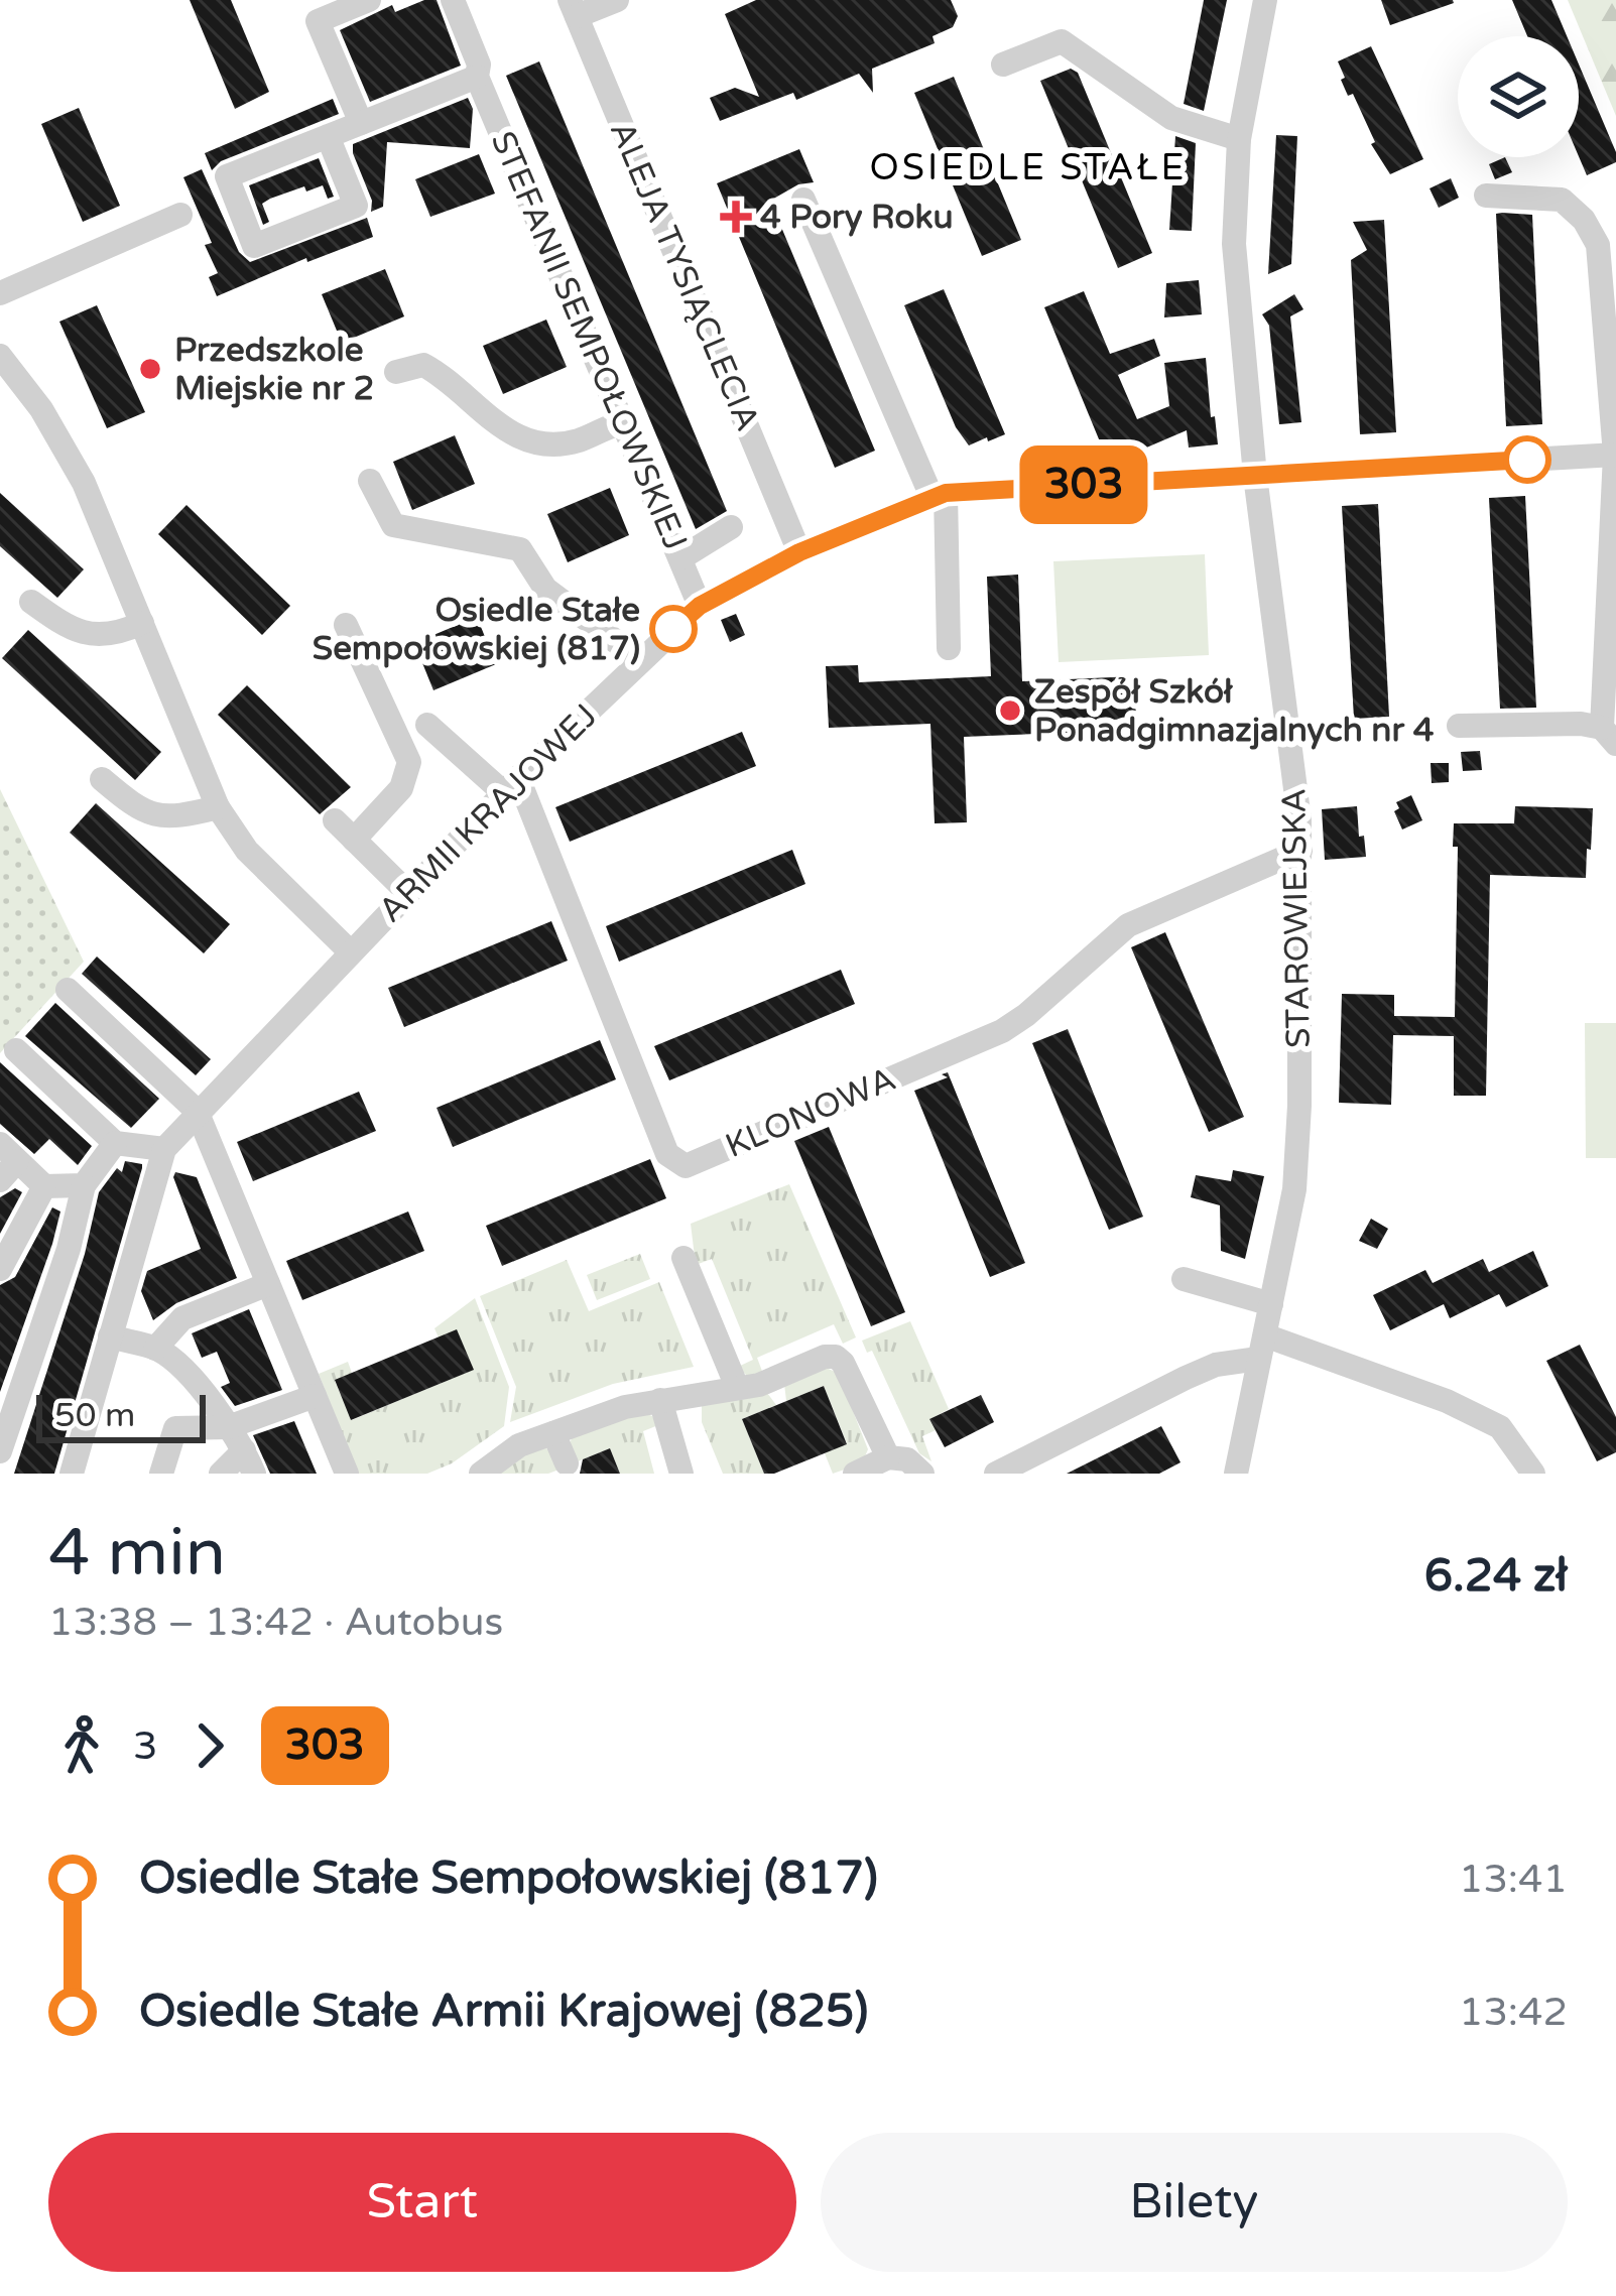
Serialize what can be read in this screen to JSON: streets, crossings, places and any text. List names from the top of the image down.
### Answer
{
  "streets": {
    "street": [
      "ALEJA TYSIĄCLECIA",
      "STEFANII SEMPOŁOWSKIEJ",
      "ARMII KRAJOWEJ",
      "STAROWIEJSKA",
      "KLONOWA"
    ]
  },
  "crossings": [
    ["ALEJA TYSIĄCLECIA", "ARMII KRAJOWEJ"],
    ["STEFANII SEMPOŁOWSKIEJ", "ARMII KRAJOWEJ"],
    ["ARMII KRAJOWEJ", "STAROWIEJSKA"],
    ["ARMII KRAJOWEJ", "KLONOWA"],
    ["STAROWIEJSKA", "KLONOWA"]
  ],
  "districts": ["OSIEDLE STAŁE"],
  "places": {
    "health": ["4 Pory Roku"],
    "other": ["Przedszkole Miejskie nr 2", "Osiedle Stałe Sempołowskiej (817)", "Zespół Szkół Ponadgimnazjalnych nr 4"]
  },
  "lines": ["bus line 303"],
  "scale_bar": "50 m",
  "page": {
    "on_map": "303",
    "scale": "50 m",
    "heading": ["4 min", "13:38 – 13:42 · Autobus", "6.24 zł"],
    "legs": ["3", "303"],
    "list": [
      {
        "name": "Osiedle Stałe Sempołowskiej (817)",
        "value": "13:41"
      },
      {
        "name": "Osiedle Stałe Armii Krajowej (825)",
        "value": "13:42"
      }
    ],
    "buttons": ["Start", "Bilety"]
  }
}
